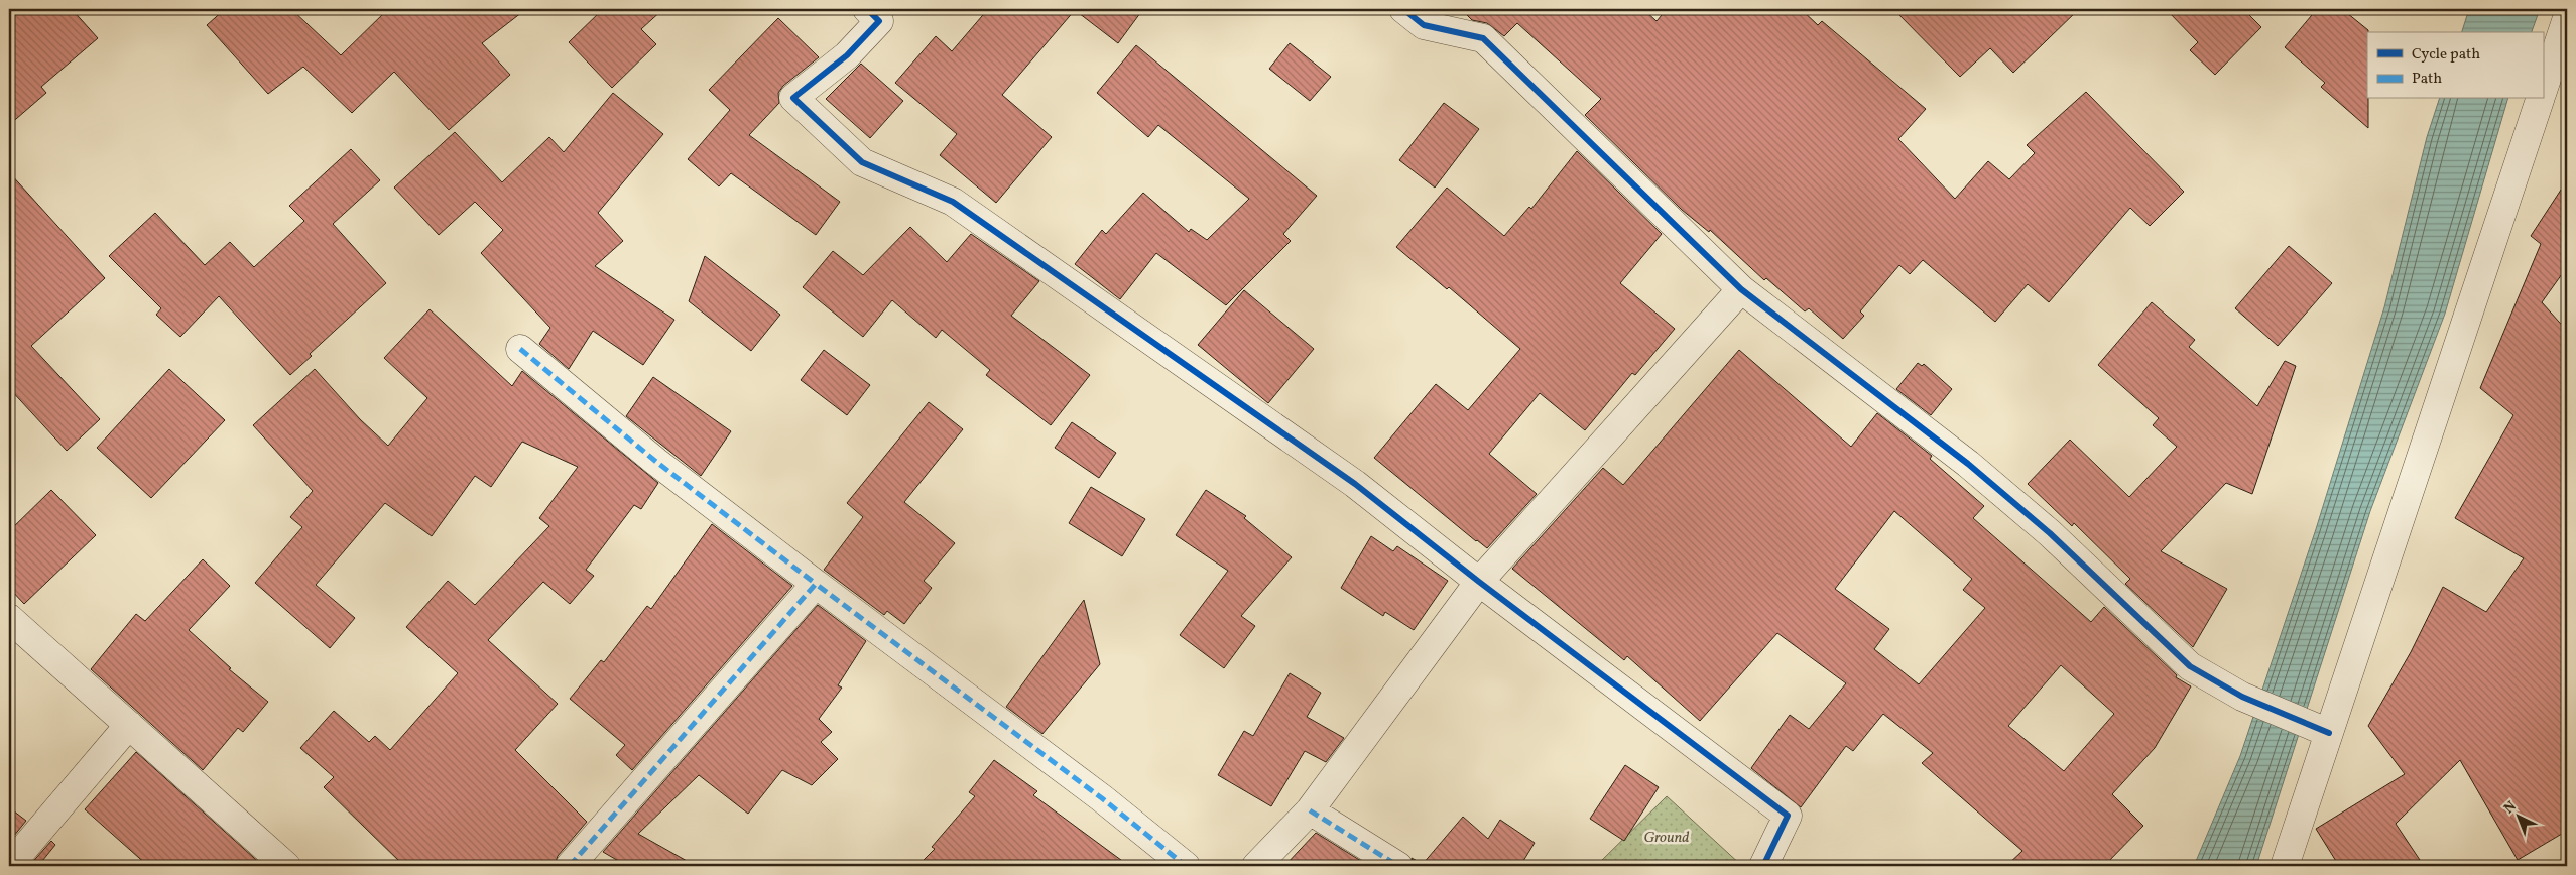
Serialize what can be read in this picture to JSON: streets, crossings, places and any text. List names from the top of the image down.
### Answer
{
  "parks": ["Ground"],
  "legend": ["Cycle path", "Path"],
  "north": "top left"
}
